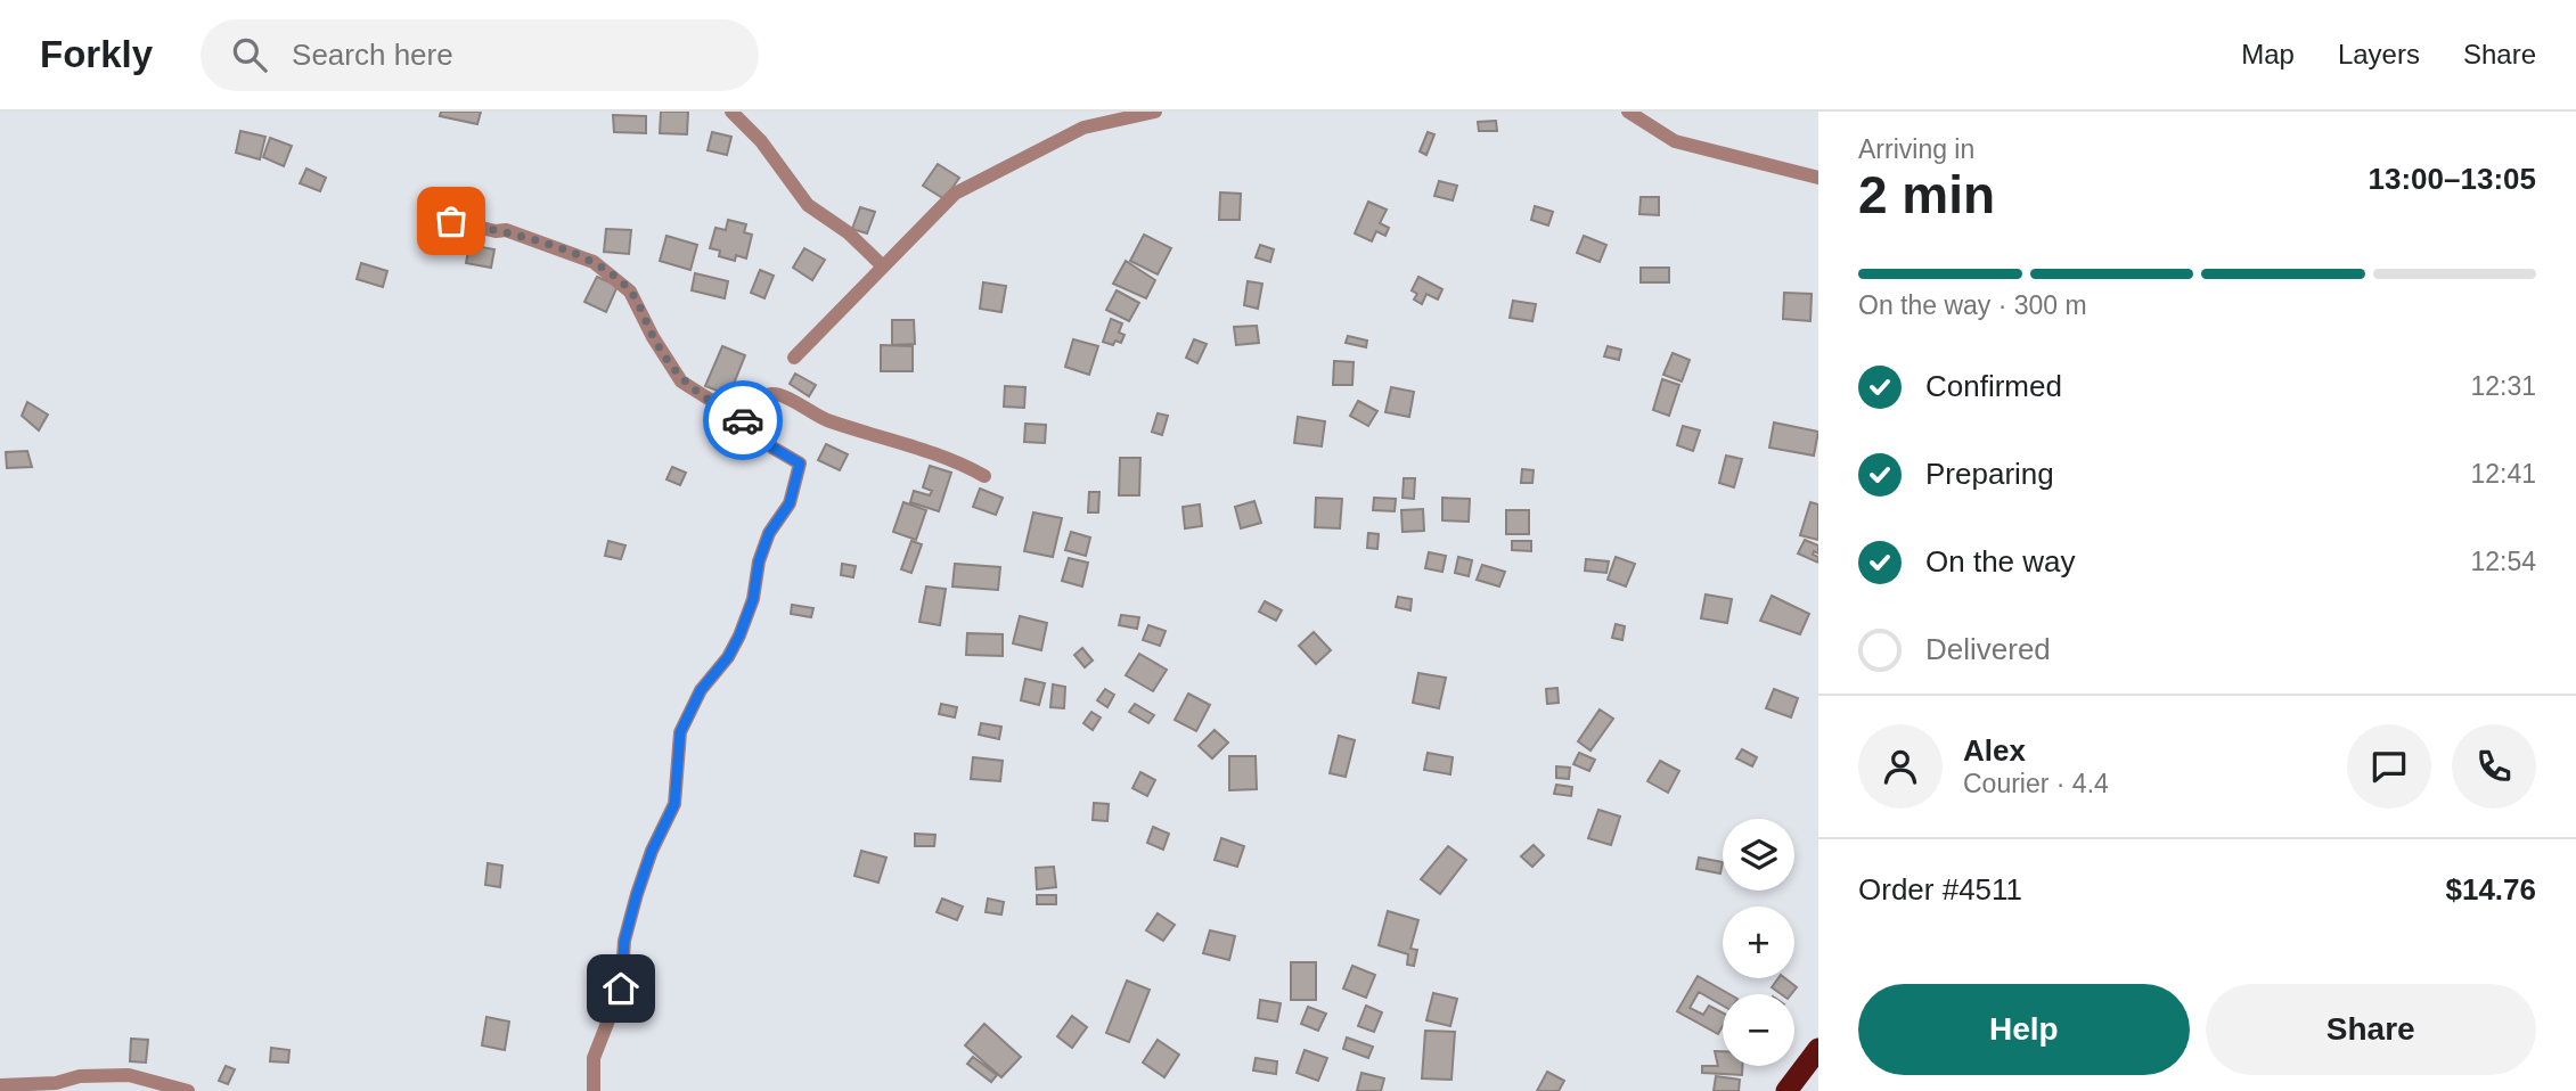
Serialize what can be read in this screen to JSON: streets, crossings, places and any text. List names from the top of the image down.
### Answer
{
  "page": {
    "header": "Forkly",
    "search": "Search here",
    "nav": ["Map", "Layers", "Share"],
    "heading": ["2 min", "Arriving in", "13:00–13:05"],
    "panel": [
      "Alex",
      "Courier · 4.4",
      "Order #4511",
      "$14.76"
    ],
    "bar": "On the way · 300 m",
    "list": [
      ["Confirmed", "12:31"],
      ["Preparing", "12:41"],
      ["On the way", "12:54"],
      "Delivered"
    ],
    "map_buttons": ["+", "−"],
    "buttons": ["Help", "Share"]
  }
}
